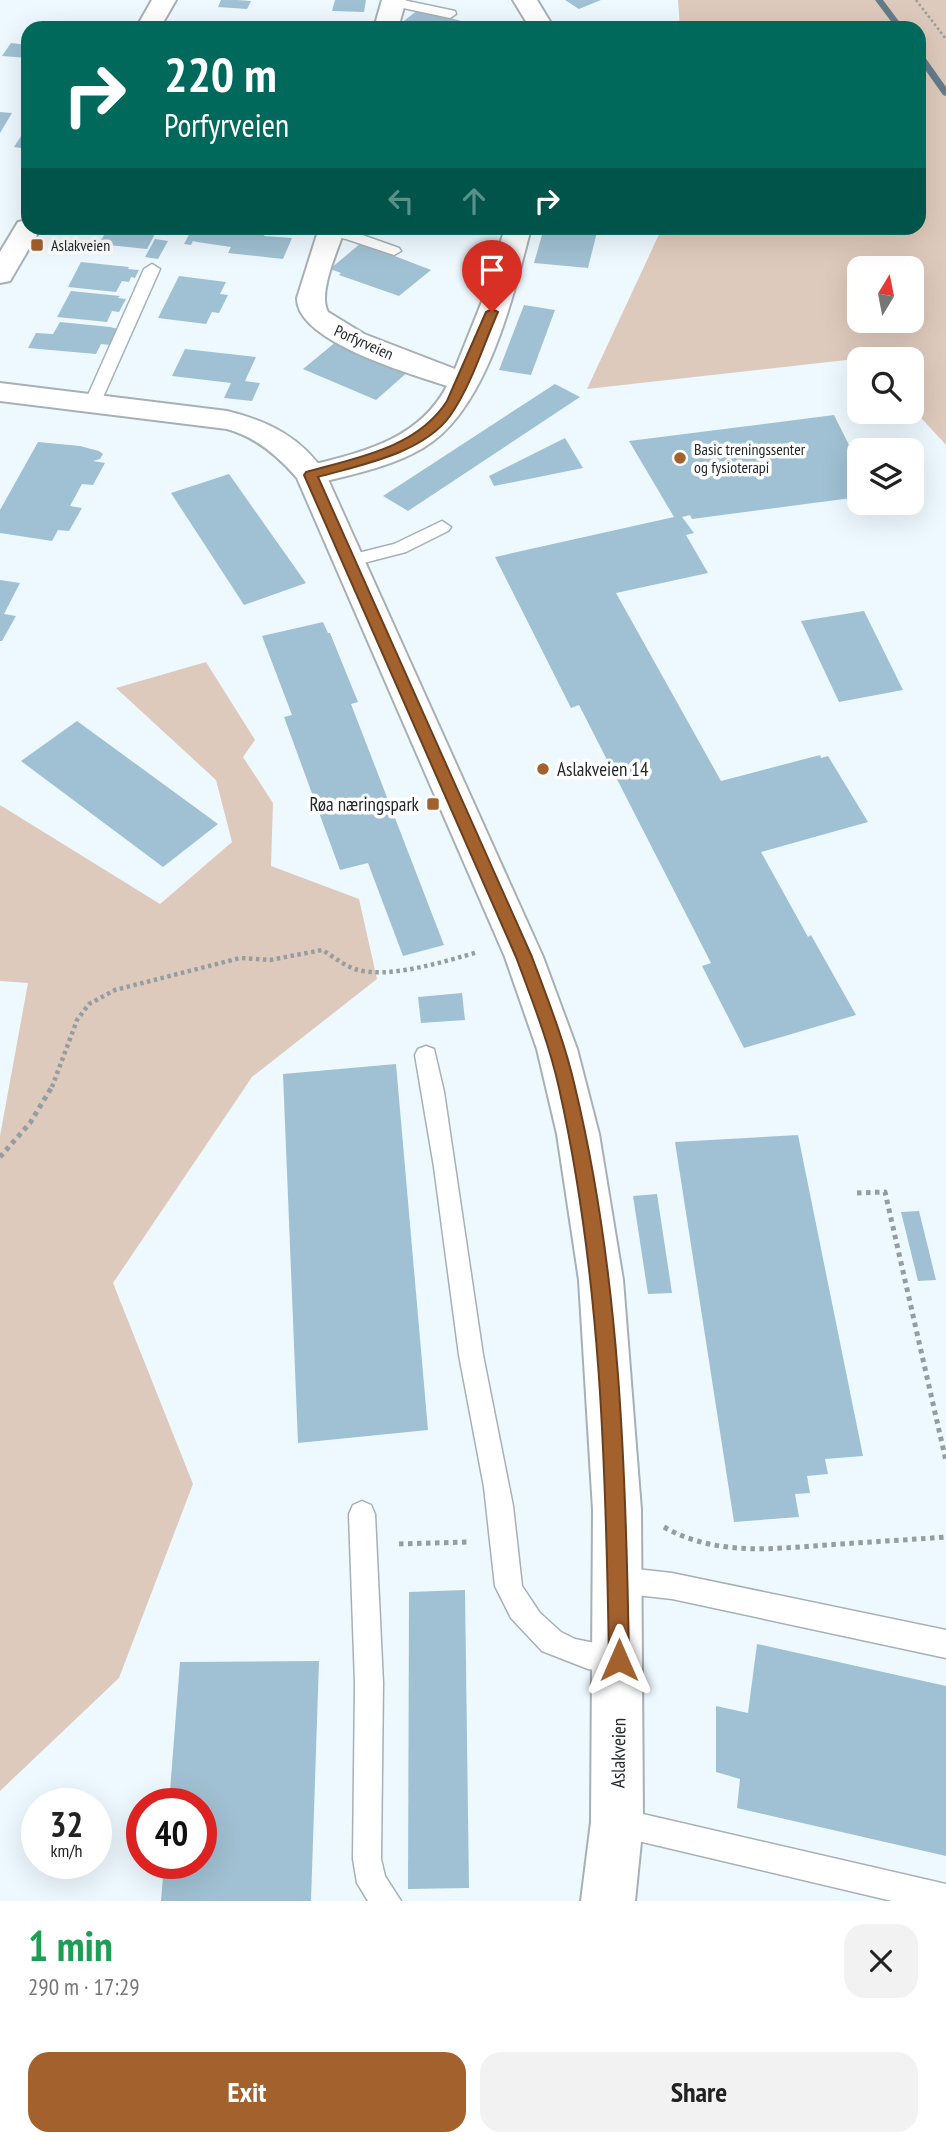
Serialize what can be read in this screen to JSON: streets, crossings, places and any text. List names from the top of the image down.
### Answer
{
  "streets": {
    "street": ["Porfyrveien", "Aslakveien"]
  },
  "places": {
    "transit": ["Aslakveien", "Røa næringspark"],
    "other": ["Basic treningssenter og fysioterapi", "Aslakveien 14"]
  },
  "north": "top",
  "page": {
    "turn": ["220 m", "Porfyrveien"],
    "speed": "32 km/h",
    "limit": "40",
    "heading": ["1 min", "290 m · 17:29"],
    "buttons": ["Exit", "Share"]
  }
}
